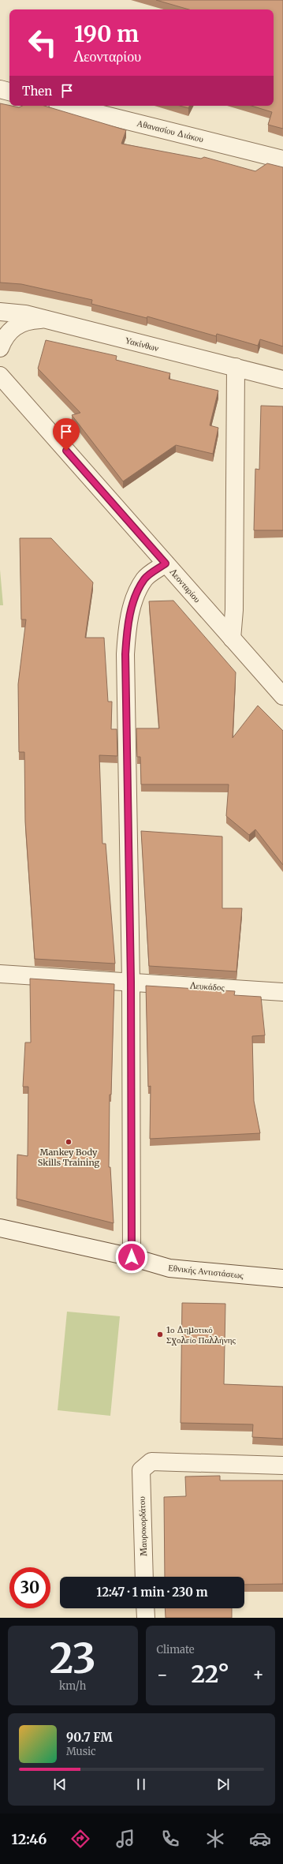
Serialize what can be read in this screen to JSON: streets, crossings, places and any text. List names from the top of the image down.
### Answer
{
  "streets": {
    "street": [
      "Αθανασίου Διάκου",
      "Υακίνθων",
      "Λεονταρίου",
      "Λευκάδος",
      "Εθνικής Αντιστάσεως",
      "Μαυροκορδάτου"
    ]
  },
  "places": ["Mankey Body Skills Training", "1ο Δημοτικό Σχολείο Παλλήνης"],
  "page": {
    "turn": ["190 m", "Λεονταρίου"],
    "then": "Then",
    "limit": "30",
    "trip": "12:47 · 1 min · 230 m",
    "tile": [
      ["23", "km/h"],
      "Climate"
    ],
    "heat": ["−", "22°", "+"],
    "song": ["90.7 FM", "Music"],
    "tabs": "12:46"
  }
}
